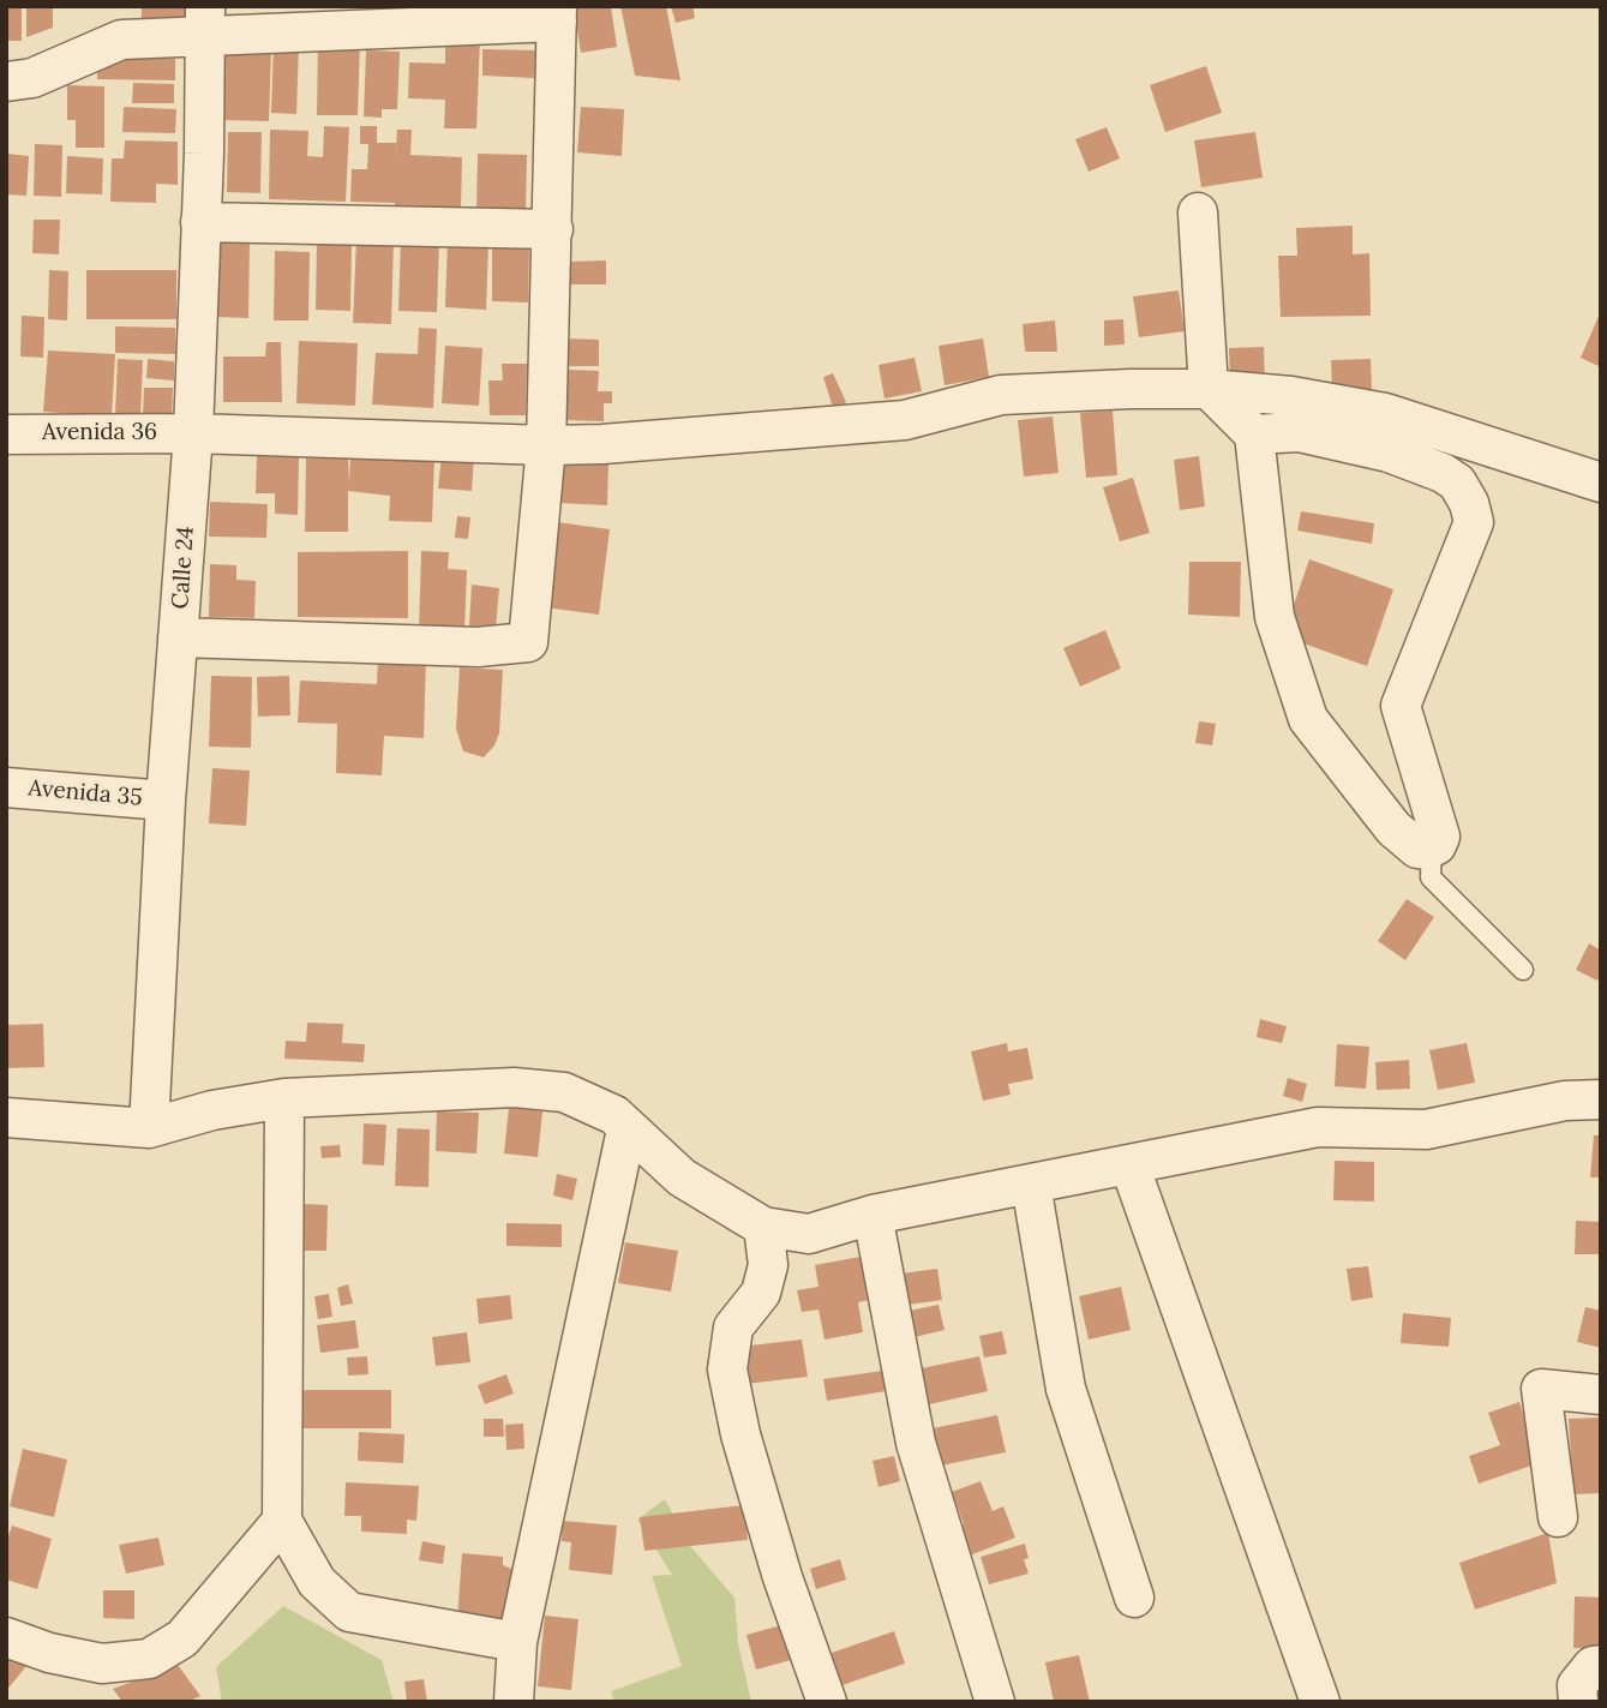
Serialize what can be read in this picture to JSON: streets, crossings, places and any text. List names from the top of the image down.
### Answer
{
  "streets": {
    "street": ["Avenida 36", "Calle 24", "Avenida 35"]
  },
  "crossings": [
    ["Avenida 36", "Calle 24"],
    ["Calle 24", "Avenida 35"]
  ]
}
